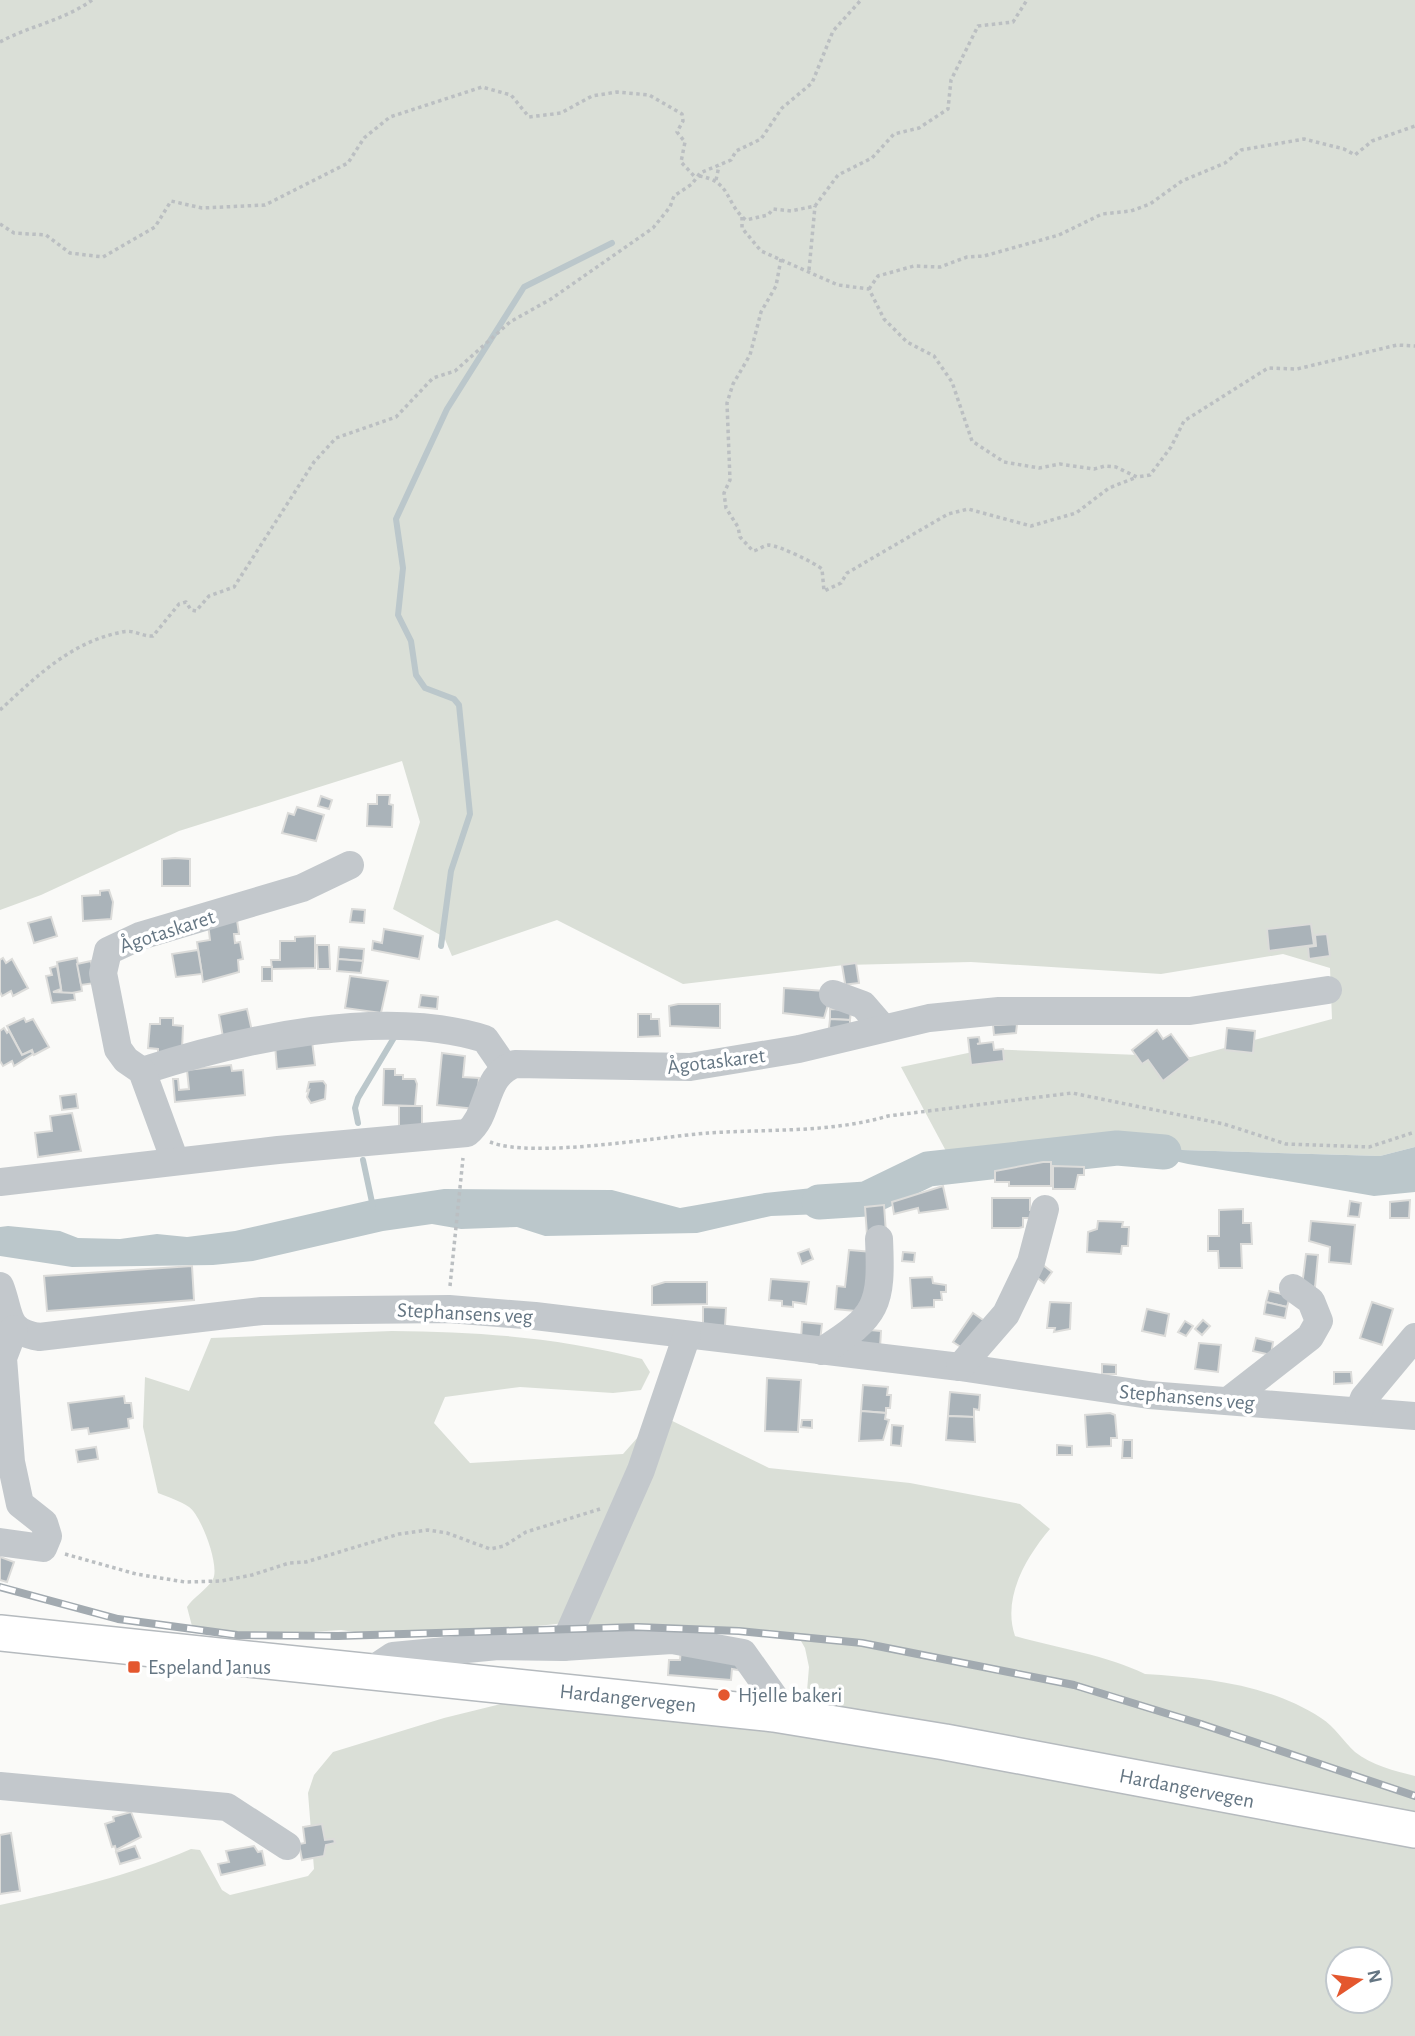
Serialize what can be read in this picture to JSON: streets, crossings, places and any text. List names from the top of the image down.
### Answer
{
  "streets": {
    "main road": ["Hardangervegen"],
    "street": ["Ågotaskaret", "Stephansens veg"]
  },
  "places": {
    "transit": ["Espeland Janus"],
    "other": ["Hjelle bakeri"]
  },
  "north": "right"
}
